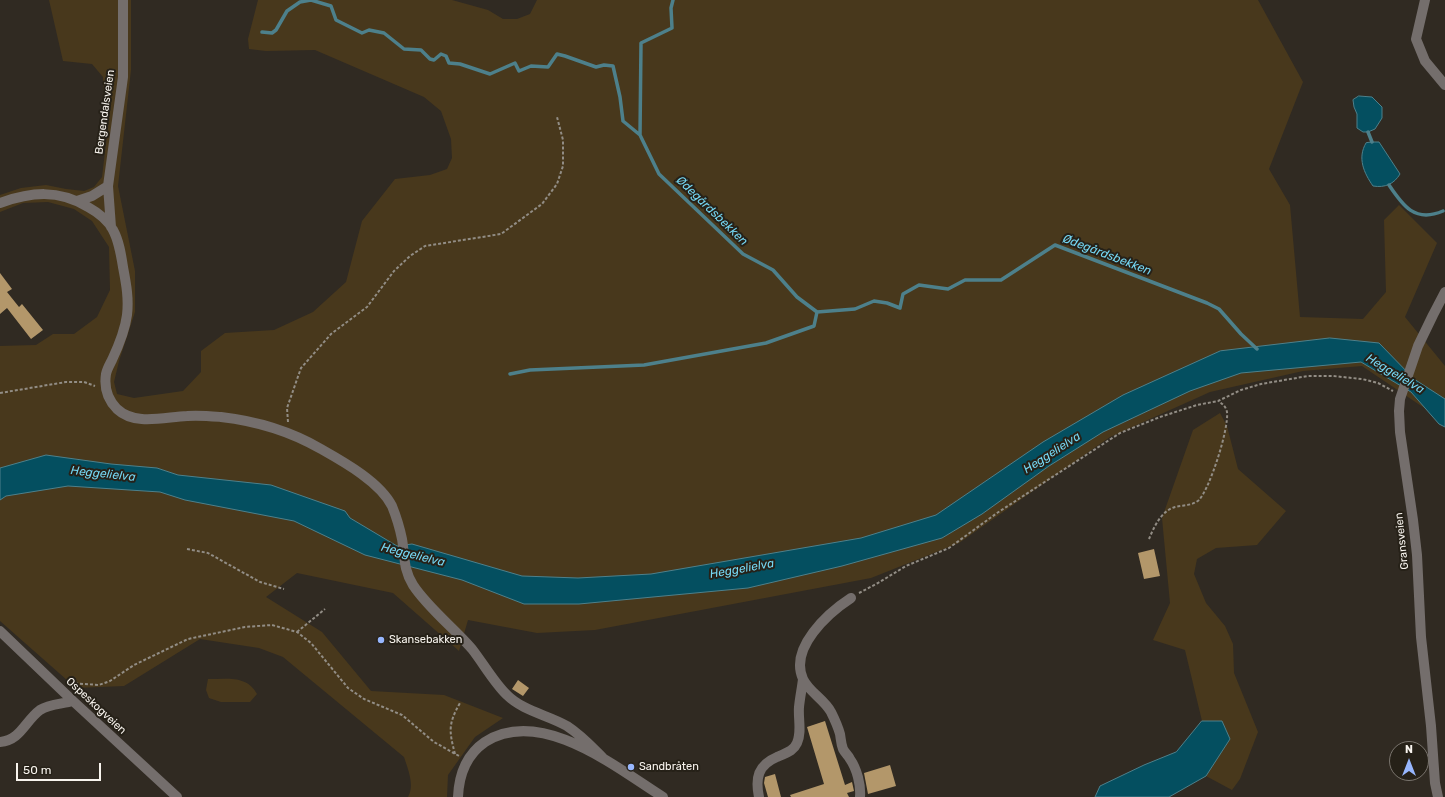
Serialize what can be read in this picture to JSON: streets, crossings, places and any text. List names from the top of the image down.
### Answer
{
  "streets": {
    "street": ["Bergendalsveien", "Gransveien", "Ospeskogveien"]
  },
  "water": ["Ødegårdsbekken", "Heggelielva"],
  "places": ["Skansebakken", "Sandbråten"],
  "scale_bar": "50 m",
  "north": "top"
}
